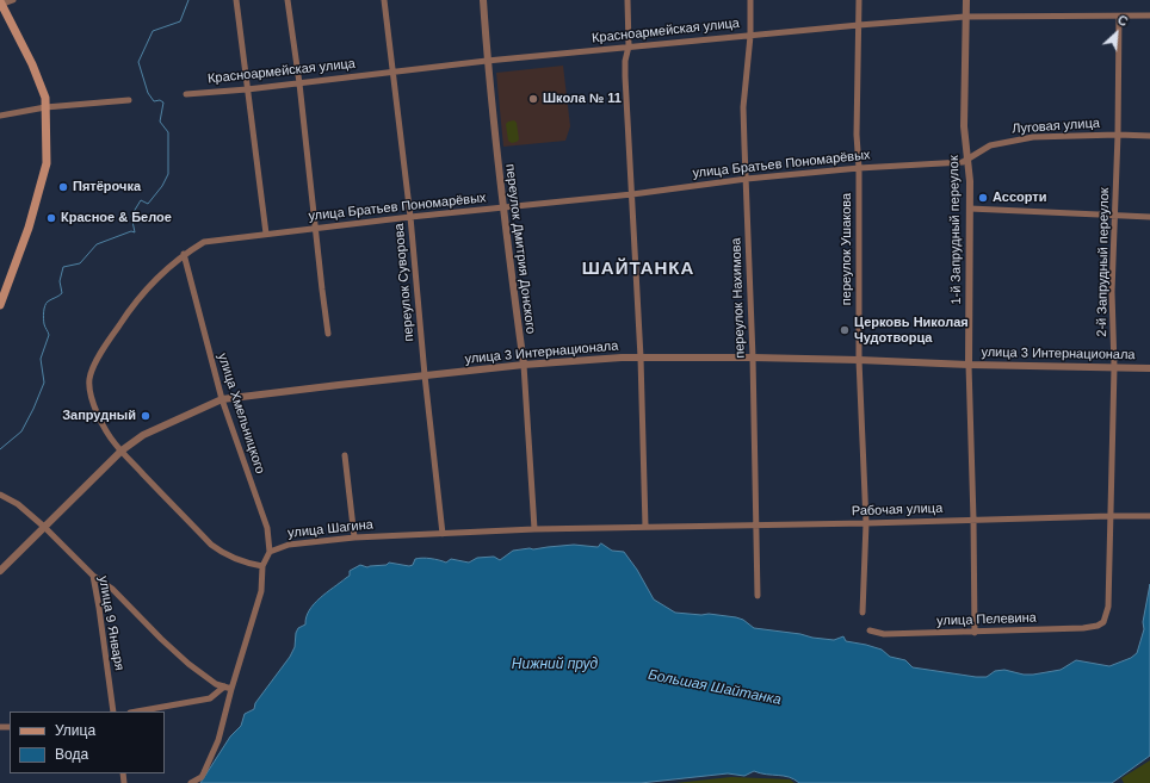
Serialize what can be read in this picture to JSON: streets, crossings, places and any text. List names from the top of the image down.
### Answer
{
  "streets": {
    "street": [
      "Красноармейская улица",
      "Луговая улица",
      "улица Братьев Пономарёвых",
      "1-й Запрудный переулок",
      "переулок Дмитрия Донского",
      "переулок Ушакова",
      "2-й Запрудный переулок",
      "переулок Суворова",
      "переулок Нахимова",
      "улица 3 Интернационала",
      "улица Хмельницкого",
      "Рабочая улица",
      "улица Шагина",
      "улица Пелевина",
      "улица 9 Января"
    ]
  },
  "crossings": [
    ["Красноармейская улица", "1-й Запрудный переулок"],
    ["Красноармейская улица", "переулок Дмитрия Донского"],
    ["Красноармейская улица", "переулок Ушакова"],
    ["Красноармейская улица", "2-й Запрудный переулок"],
    ["Красноармейская улица", "переулок Суворова"],
    ["Красноармейская улица", "переулок Нахимова"],
    ["Луговая улица", "улица Братьев Пономарёвых"],
    ["Луговая улица", "1-й Запрудный переулок"],
    ["Луговая улица", "2-й Запрудный переулок"],
    ["улица Братьев Пономарёвых", "1-й Запрудный переулок"],
    ["улица Братьев Пономарёвых", "переулок Дмитрия Донского"],
    ["улица Братьев Пономарёвых", "переулок Ушакова"],
    ["улица Братьев Пономарёвых", "переулок Суворова"],
    ["улица Братьев Пономарёвых", "переулок Нахимова"],
    ["улица Братьев Пономарёвых", "улица 3 Интернационала"],
    ["улица Братьев Пономарёвых", "улица Хмельницкого"],
    ["1-й Запрудный переулок", "улица 3 Интернационала"],
    ["1-й Запрудный переулок", "Рабочая улица"],
    ["1-й Запрудный переулок", "улица Пелевина"],
    ["переулок Дмитрия Донского", "улица 3 Интернационала"],
    ["переулок Дмитрия Донского", "улица Шагина"],
    ["переулок Ушакова", "улица 3 Интернационала"],
    ["переулок Ушакова", "Рабочая улица"],
    ["2-й Запрудный переулок", "улица 3 Интернационала"],
    ["2-й Запрудный переулок", "Рабочая улица"],
    ["2-й Запрудный переулок", "улица Пелевина"],
    ["переулок Суворова", "улица 3 Интернационала"],
    ["переулок Суворова", "улица Шагина"],
    ["переулок Нахимова", "улица 3 Интернационала"],
    ["переулок Нахимова", "Рабочая улица"],
    ["улица 3 Интернационала", "улица Хмельницкого"],
    ["улица 3 Интернационала", "улица 9 Января"],
    ["улица Хмельницкого", "улица Шагина"],
    ["Рабочая улица", "улица Шагина"]
  ],
  "districts": ["ШАЙТАНКА"],
  "water": ["Нижний пруд", "Большая Шайтанка"],
  "places": [
    "Школа № 11",
    "Пятёрочка",
    "Ассорти",
    "Красное & Белое",
    "Церковь Николая Чудотворца",
    "Запрудный"
  ],
  "legend": ["Улица", "Вода"],
  "north": "top right"
}
